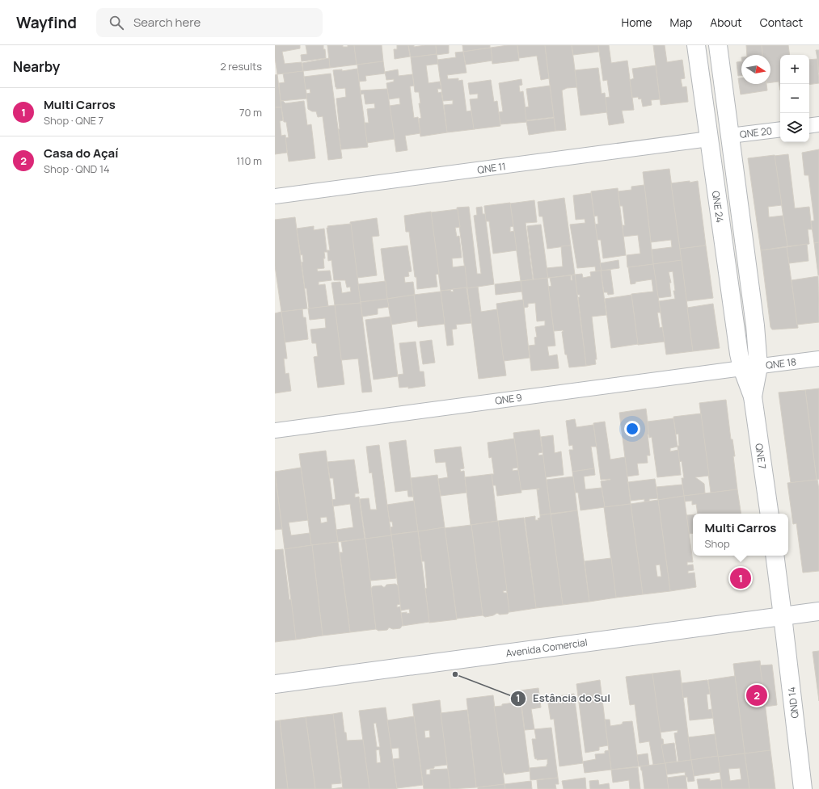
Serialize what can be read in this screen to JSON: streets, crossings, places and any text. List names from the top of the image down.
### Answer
{
  "streets": {
    "street": [
      "QNE 20",
      "QNE 11",
      "QNE 24",
      "QNE 18",
      "QNE 9",
      "QNE 7",
      "Avenida Comercial",
      "QND 14"
    ]
  },
  "crossings": [
    ["QNE 11", "QNE 24"],
    ["QNE 24", "QNE 18"],
    ["QNE 24", "QNE 9"],
    ["QNE 24", "QNE 7"],
    ["QNE 18", "QNE 9"],
    ["QNE 18", "QNE 7"],
    ["QNE 9", "QNE 7"],
    ["Avenida Comercial", "QND 14"]
  ],
  "places": ["Estância do Sul"],
  "north": "right",
  "page": {
    "header": "Wayfind",
    "search": "Search here",
    "nav": [
      "Home",
      "Map",
      "About",
      "Contact"
    ],
    "heading": ["Nearby", "2 results"],
    "map_buttons": ["+", "−"],
    "list": [
      {
        "mark": "1",
        "name": "Multi Carros",
        "note": "Shop · QNE 7",
        "value": "70 m"
      },
      {
        "mark": "2",
        "name": "Casa do Açaí",
        "note": "Shop · QND 14",
        "value": "110 m"
      }
    ],
    "popup": ["Multi Carros", "Shop"],
    "pins": ["1", "2"]
  }
}
